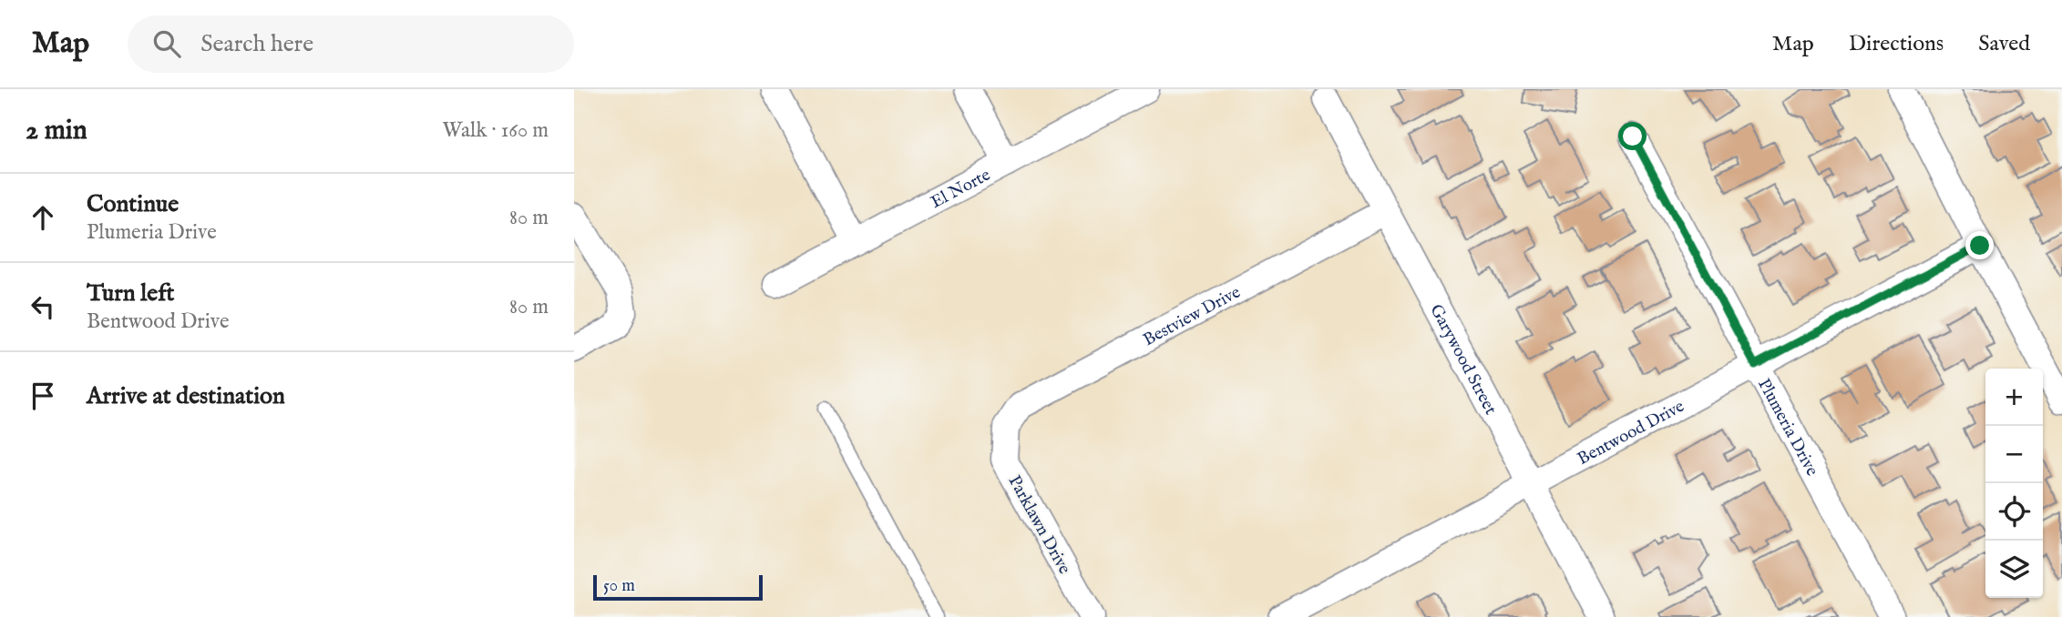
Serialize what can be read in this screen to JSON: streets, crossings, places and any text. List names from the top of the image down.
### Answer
{
  "streets": {
    "street": [
      "El Norte",
      "Bestview Drive",
      "Garywood Street",
      "Plumeria Drive",
      "Bentwood Drive",
      "Parklawn Drive"
    ]
  },
  "crossings": [
    ["Bestview Drive", "Garywood Street"],
    ["Bestview Drive", "Parklawn Drive"],
    ["Garywood Street", "Bentwood Drive"],
    ["Plumeria Drive", "Bentwood Drive"]
  ],
  "scale_bar": "50 m",
  "page": {
    "header": "Map",
    "search": "Search here",
    "nav": ["Map", "Directions", "Saved"],
    "heading": ["2 min", "Walk · 160 m"],
    "list": [
      ["Continue", "Plumeria Drive", "80 m"],
      ["Turn left", "Bentwood Drive", "80 m"],
      "Arrive at destination"
    ],
    "map_buttons": ["+", "−"],
    "scale": "50 m"
  }
}
